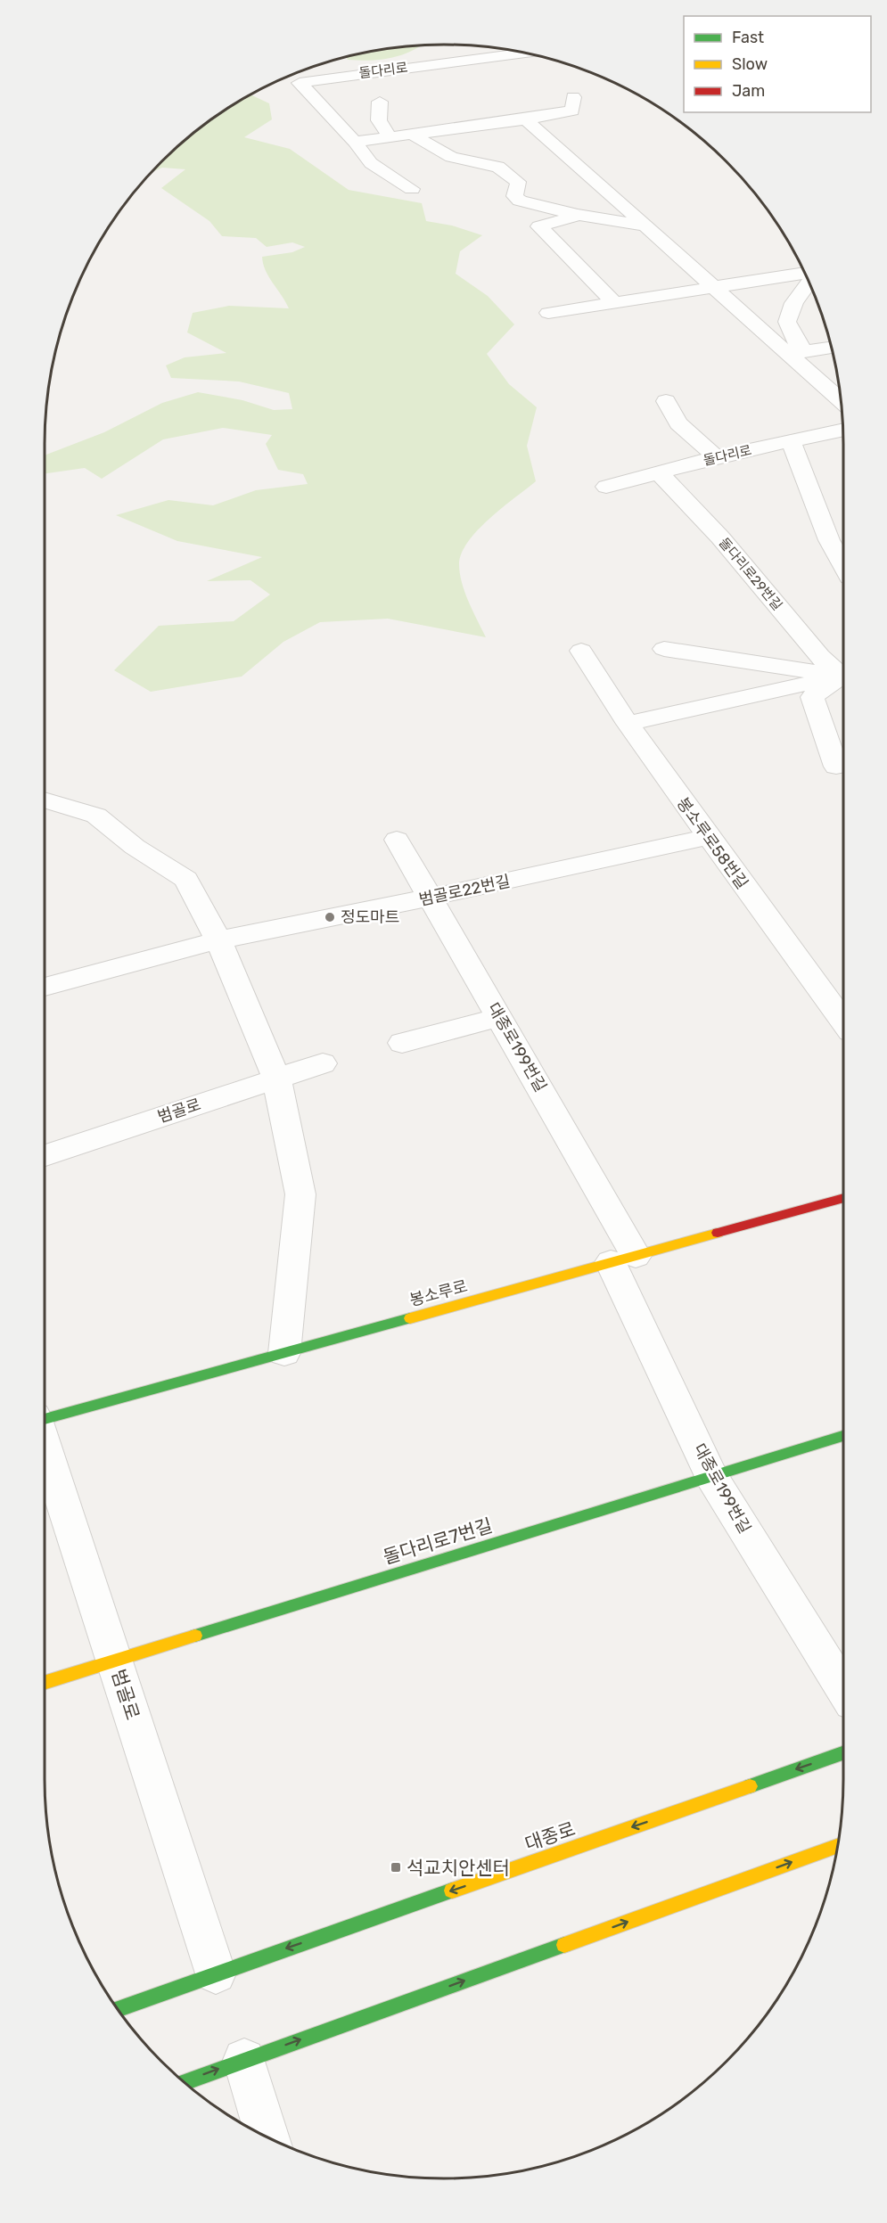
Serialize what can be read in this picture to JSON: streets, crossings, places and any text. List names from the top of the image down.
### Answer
{
  "streets": {
    "street": [
      "돌다리로",
      "돌다리로29번길",
      "봉소루로58번길",
      "범골로22번길",
      "대종로199번길",
      "범골로",
      "봉소루로",
      "돌다리로7번길",
      "대종로"
    ]
  },
  "crossings": [
    ["돌다리로", "돌다리로29번길"],
    ["봉소루로58번길", "범골로22번길"],
    ["범골로22번길", "대종로199번길"],
    ["대종로199번길", "봉소루로"],
    ["대종로199번길", "돌다리로7번길"],
    ["범골로", "돌다리로7번길"],
    ["범골로", "대종로"]
  ],
  "places": {
    "other": ["정도마트"],
    "transit": ["석교치안센터"]
  },
  "legend": ["Fast", "Slow", "Jam"]
}
